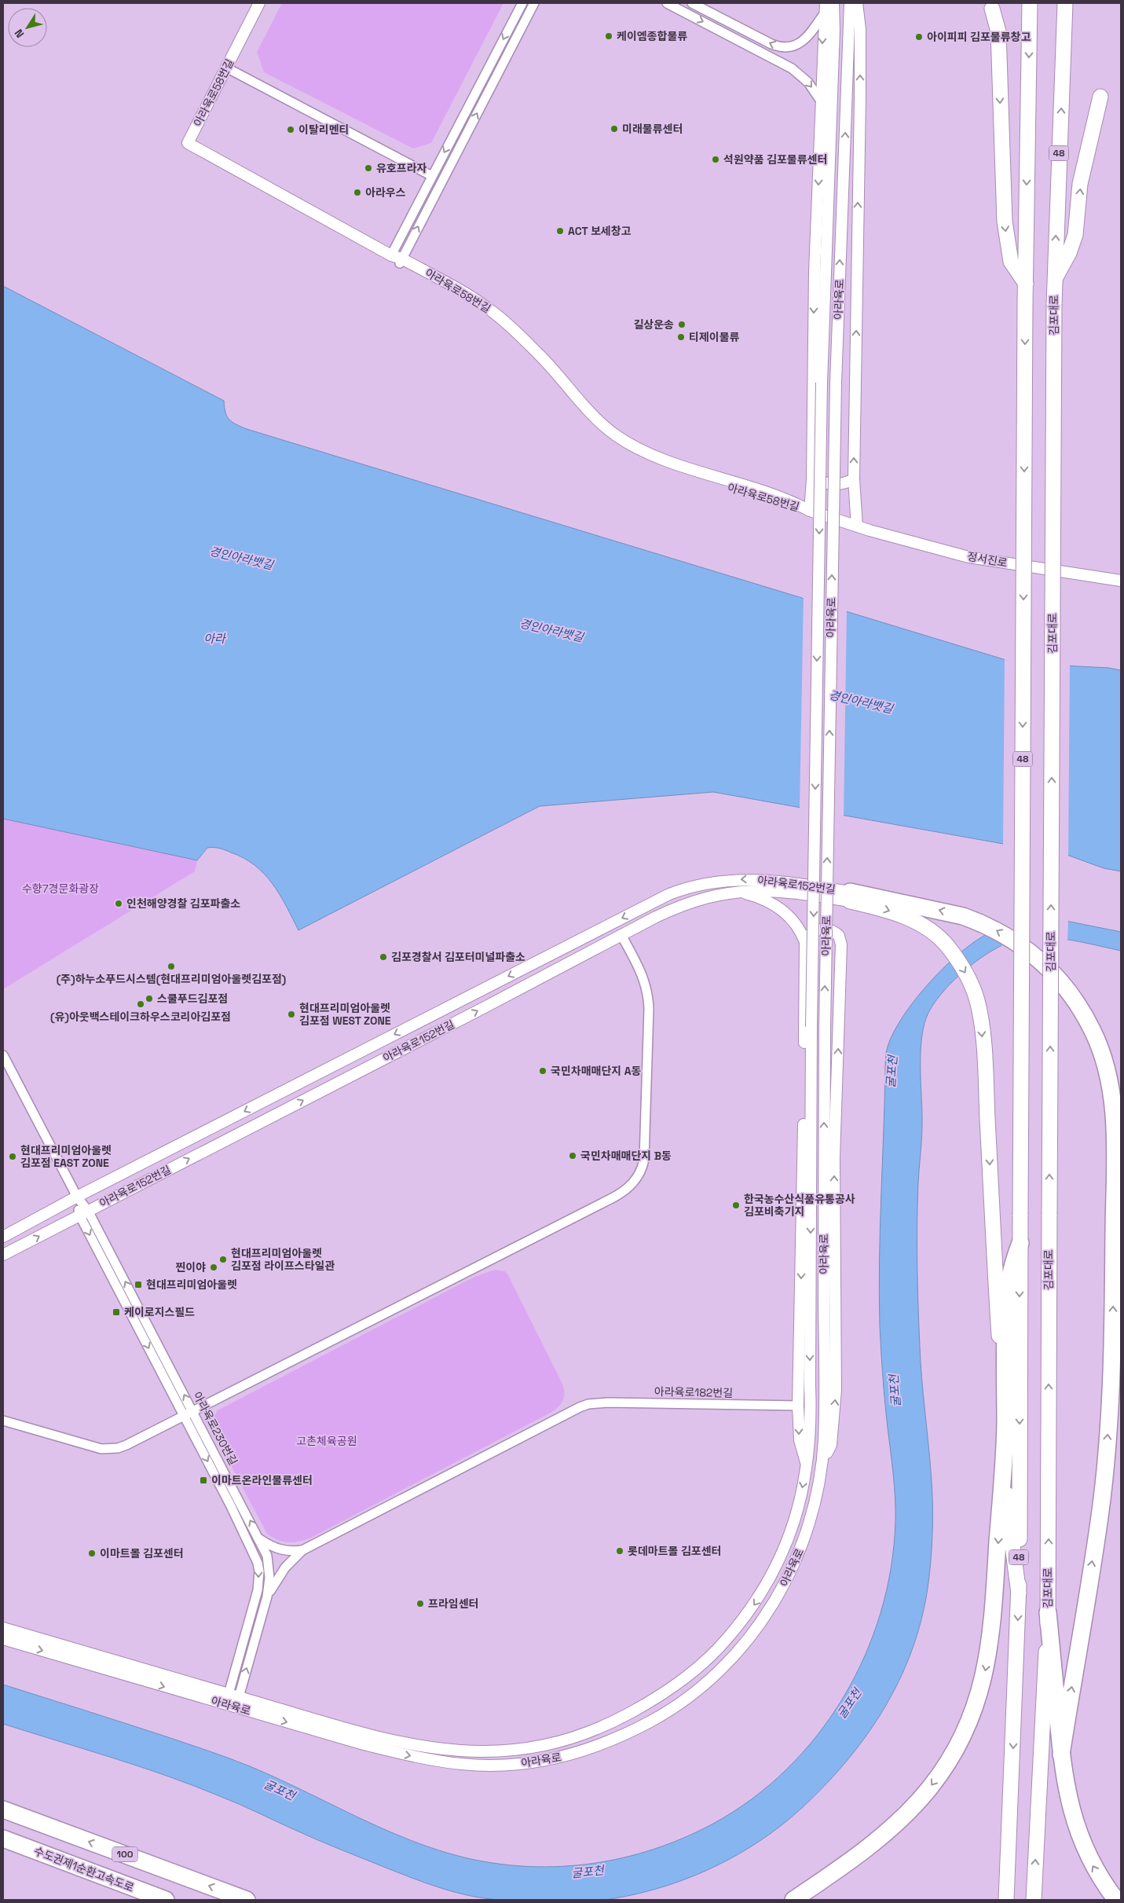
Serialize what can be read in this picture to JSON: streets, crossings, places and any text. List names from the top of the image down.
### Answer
{
  "streets": {
    "highway": ["100", "수도권제1순환고속도로"],
    "main road": ["48", "김포대로"],
    "street": [
      "아라육로58번길",
      "아라육로",
      "정서진로",
      "아라육로152번길",
      "아라육로182번길",
      "아라육로230번길"
    ]
  },
  "crossings": [
    ["아라육로58번길", "정서진로"],
    ["아라육로", "아라육로230번길"],
    ["아라육로152번길", "아라육로230번길"]
  ],
  "water": ["경인아라뱃길", "아라", "굴포천"],
  "parks": ["수향7경문화광장", "고촌체육공원"],
  "places": {
    "other": [
      "케이엠종합물류",
      "아이피피 김포물류창고",
      "미래물류센터",
      "이탈리멘티",
      "석원약품 김포물류센터",
      "유호프라자",
      "아라우스",
      "ACT 보세창고",
      "길상운송",
      "티제이물류",
      "인천해양경찰 김포파출소",
      "김포경찰서 김포터미널파출소",
      "(주)하누소푸드시스템(현대프리미엄아울렛김포점)",
      "스쿨푸드김포점",
      "(유)아웃백스테이크하우스코리아김포점",
      "현대프리미엄아울렛 김포점 WEST ZONE",
      "국민차매매단지 A동",
      "국민차매매단지 B동",
      "현대프리미엄아울렛 김포점 EAST ZONE",
      "한국농수산식품유통공사 김포비축기지",
      "현대프리미엄아울렛 김포점 라이프스타일관",
      "찐이야",
      "롯데마트몰 김포센터",
      "이마트몰 김포센터",
      "프라임센터"
    ],
    "transit": ["현대프리미엄아울렛", "케이로지스필드", "이마트온라인물류센터"]
  },
  "north": "bottom left"
}
